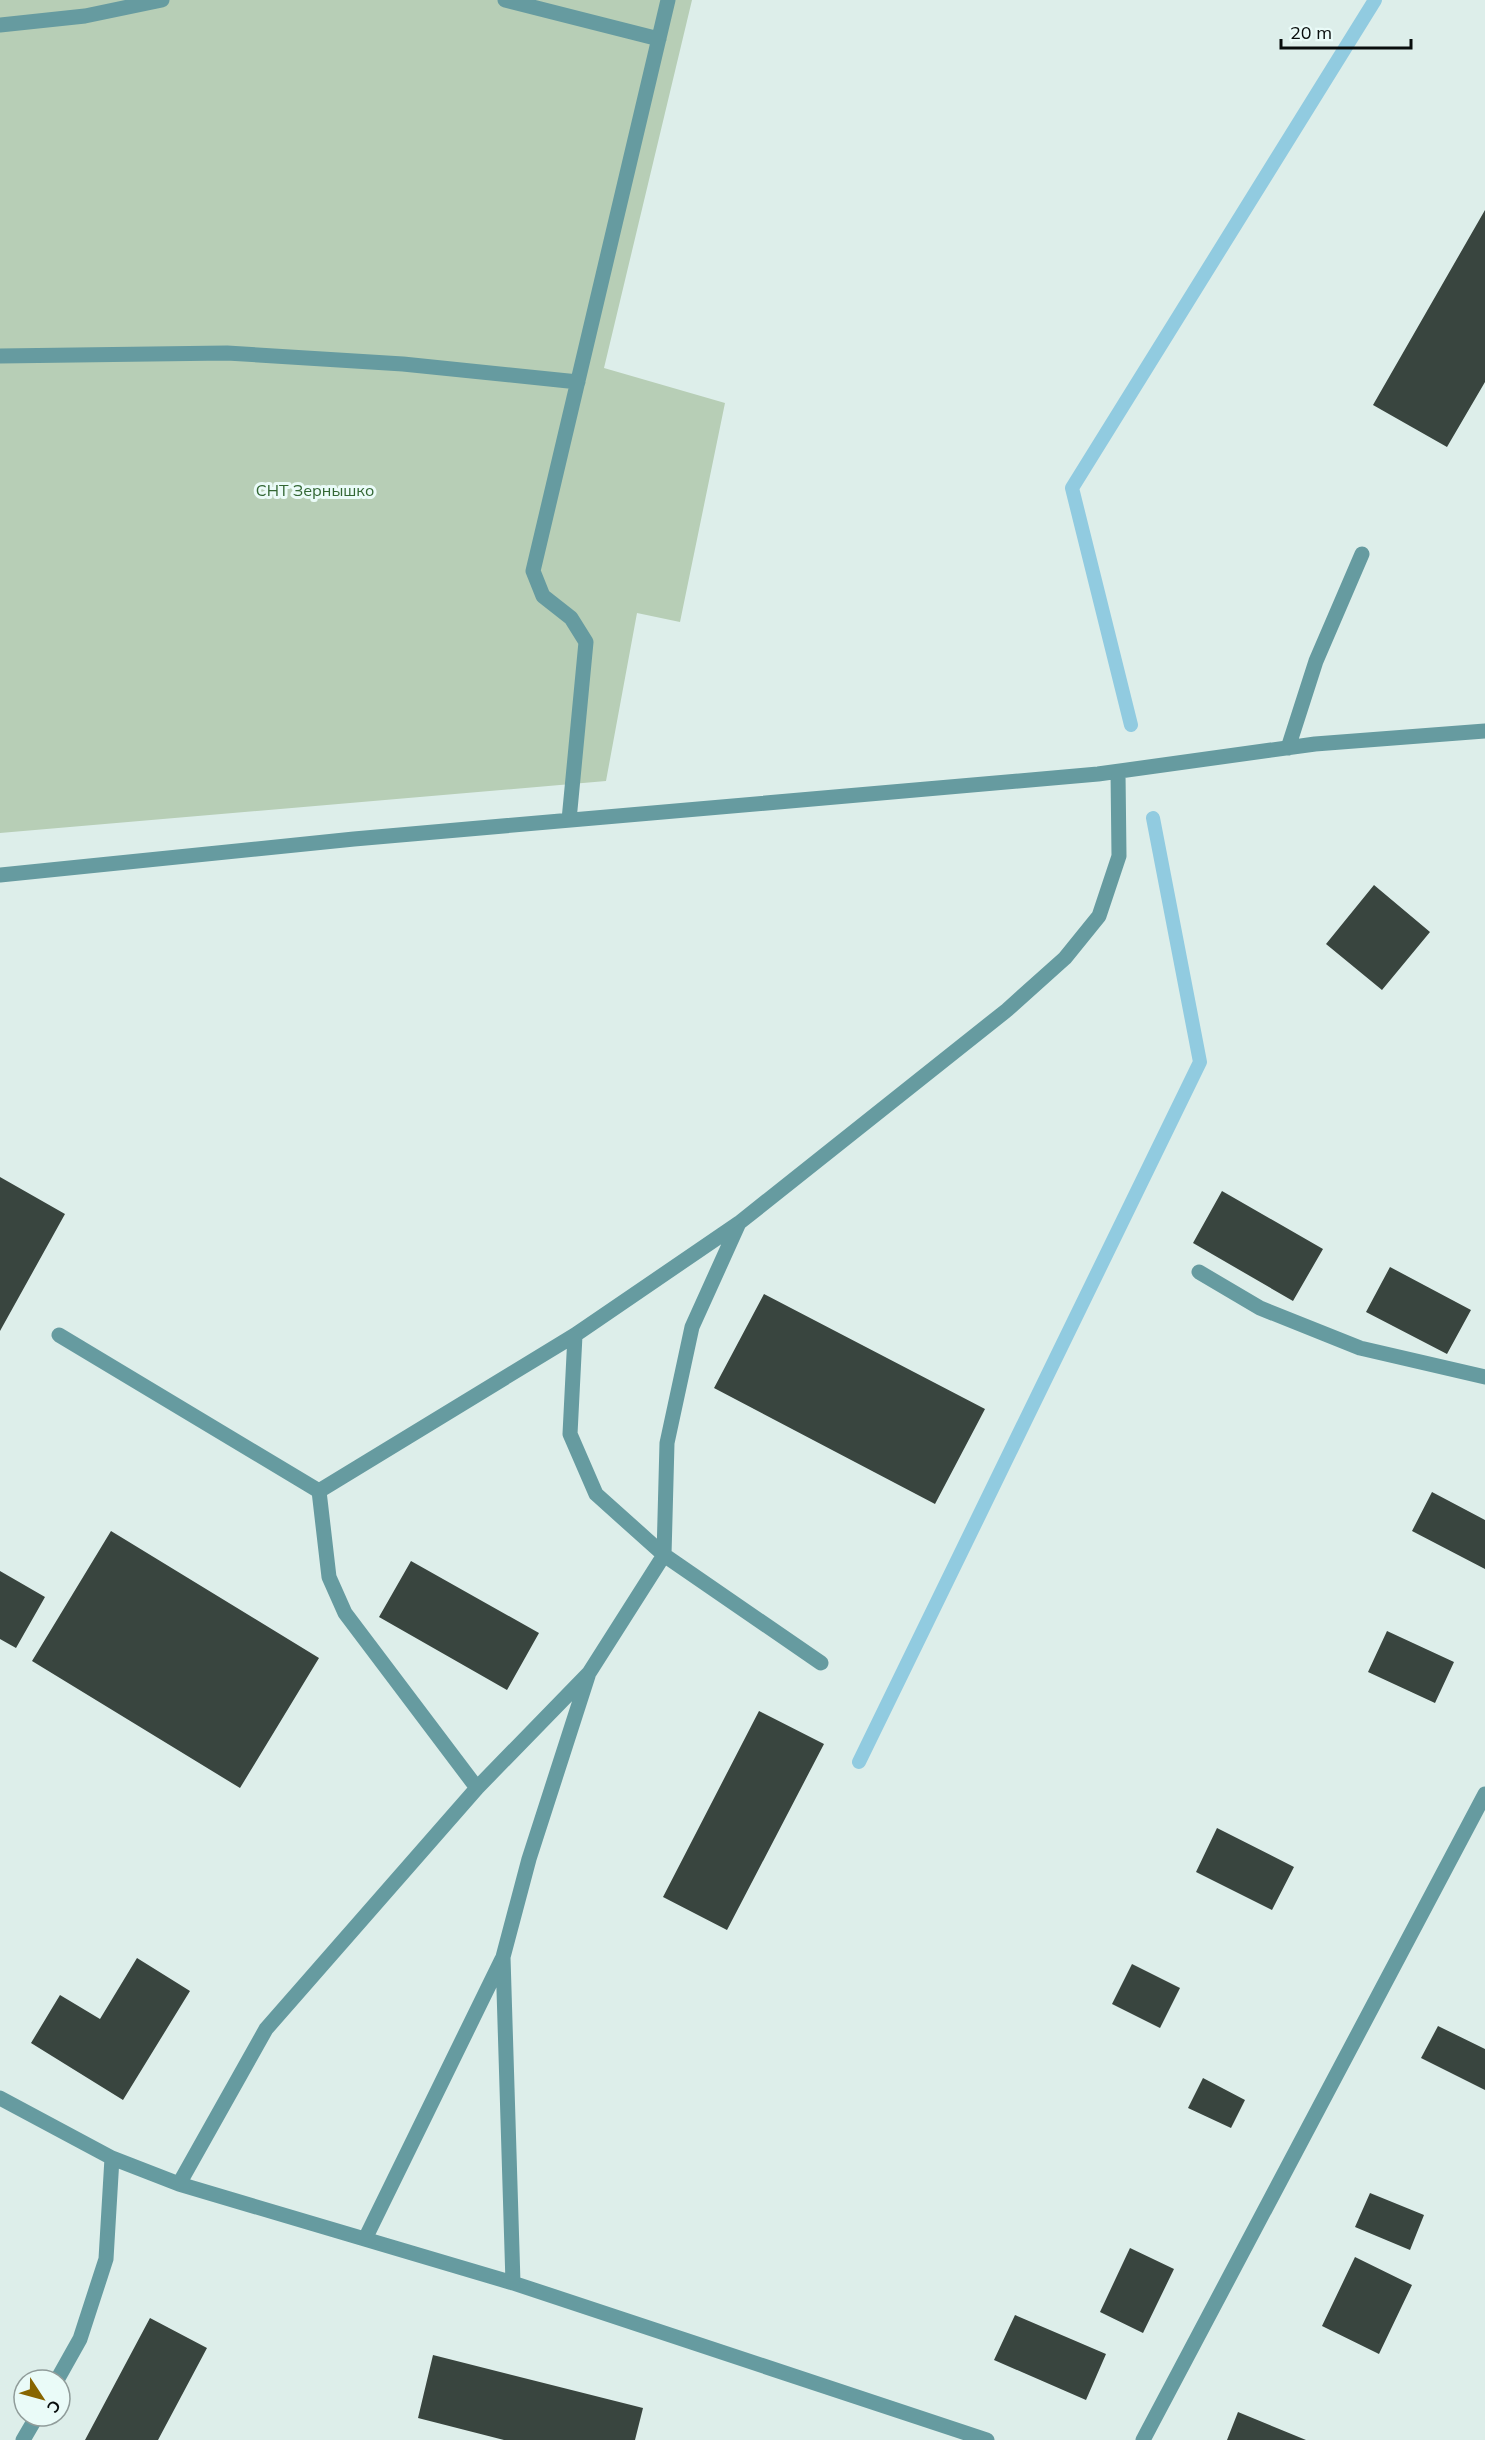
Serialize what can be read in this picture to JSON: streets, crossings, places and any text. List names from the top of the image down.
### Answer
{
  "parks": ["СНТ Зернышко"],
  "scale_bar": "20 m",
  "north": "bottom right"
}
